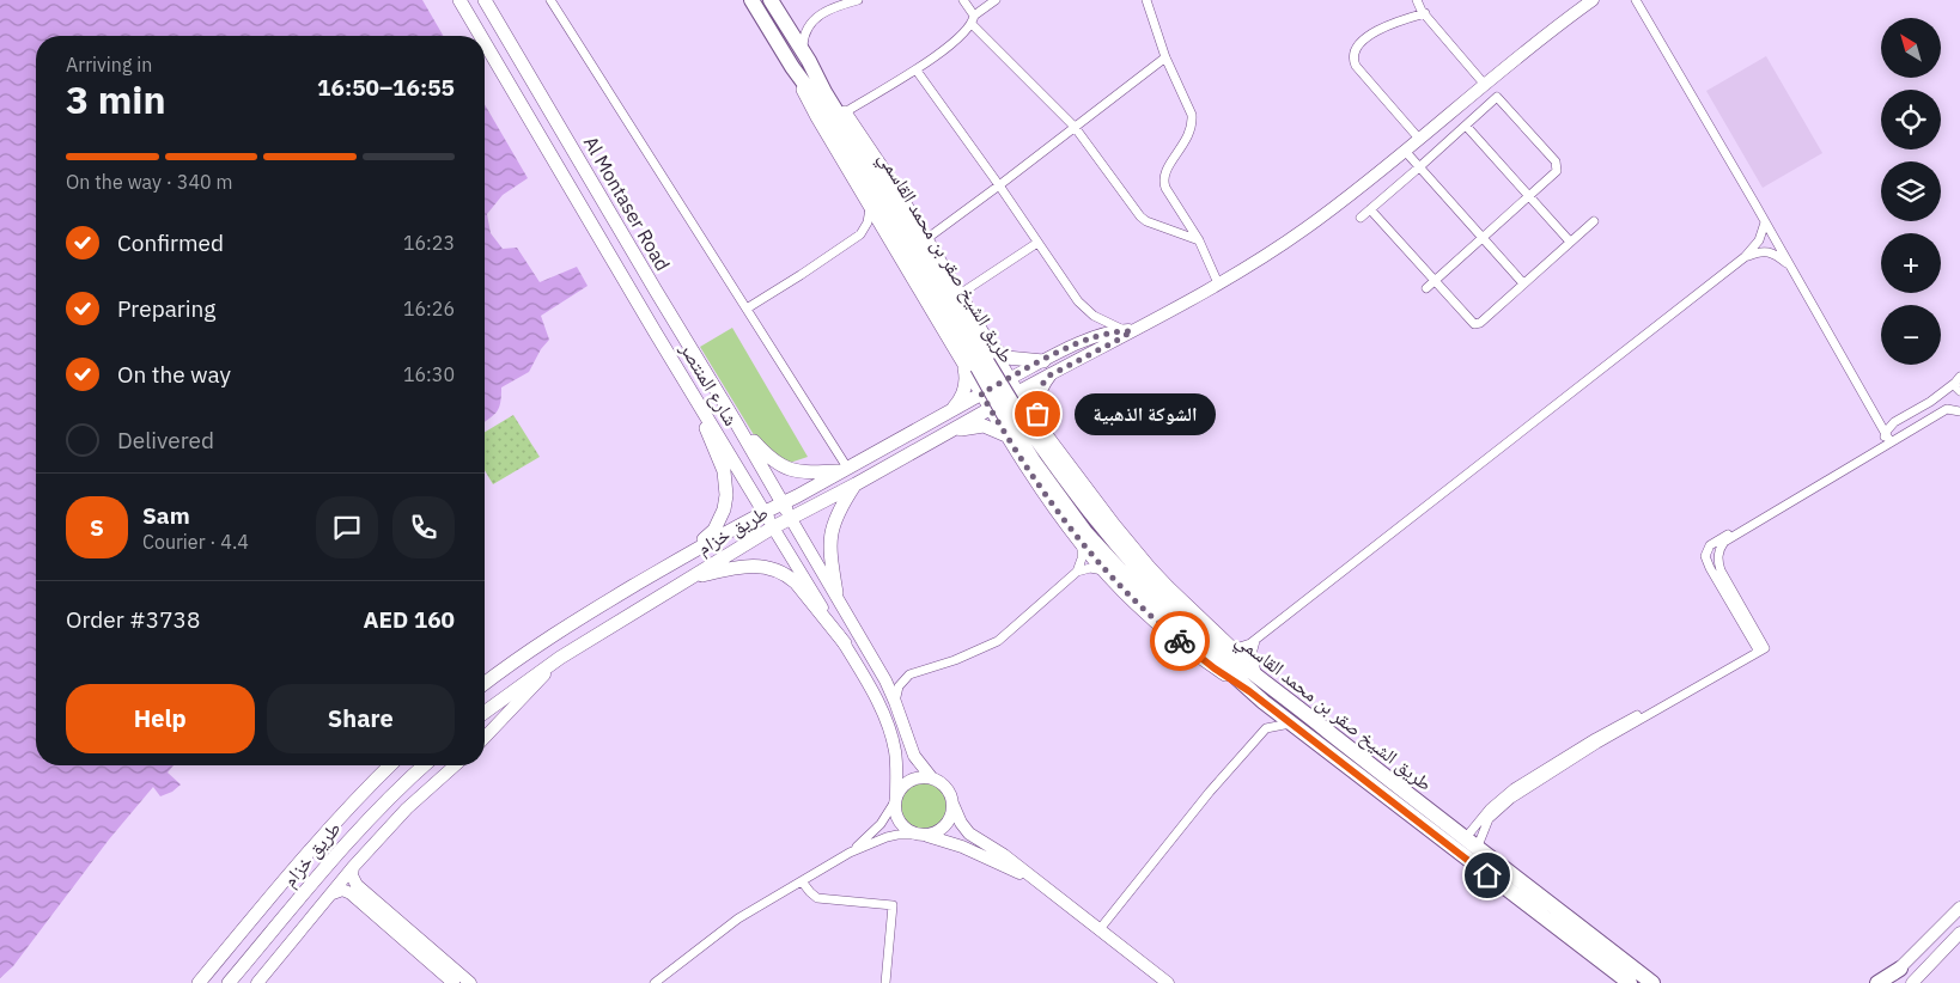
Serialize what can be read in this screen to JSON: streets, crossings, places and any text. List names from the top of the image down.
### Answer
{
  "streets": {
    "highway": ["طريق الشيخ صقر بن محمد القاسمي"],
    "main road": ["Al Montaser Road", "شارع المنتصر", "طريق خزام"]
  },
  "crossings": [
    ["Al Montaser Road", "شارع المنتصر"],
    ["شارع المنتصر", "طريق خزام"]
  ],
  "places": ["الشوكة الذهبية"],
  "north": "top left",
  "page": {
    "map_buttons": ["+", "−"],
    "heading": ["3 min", "Arriving in", "16:50–16:55"],
    "panel": [
      "Sam",
      "Courier · 4.4",
      "Order #3738",
      "AED 160"
    ],
    "bar": "On the way · 340 m",
    "list": [
      ["Confirmed", "16:23"],
      ["Preparing", "16:26"],
      ["On the way", "16:30"],
      "Delivered"
    ],
    "bubble": "الشوكة الذهبية",
    "round": "S",
    "buttons": ["Help", "Share"]
  }
}
